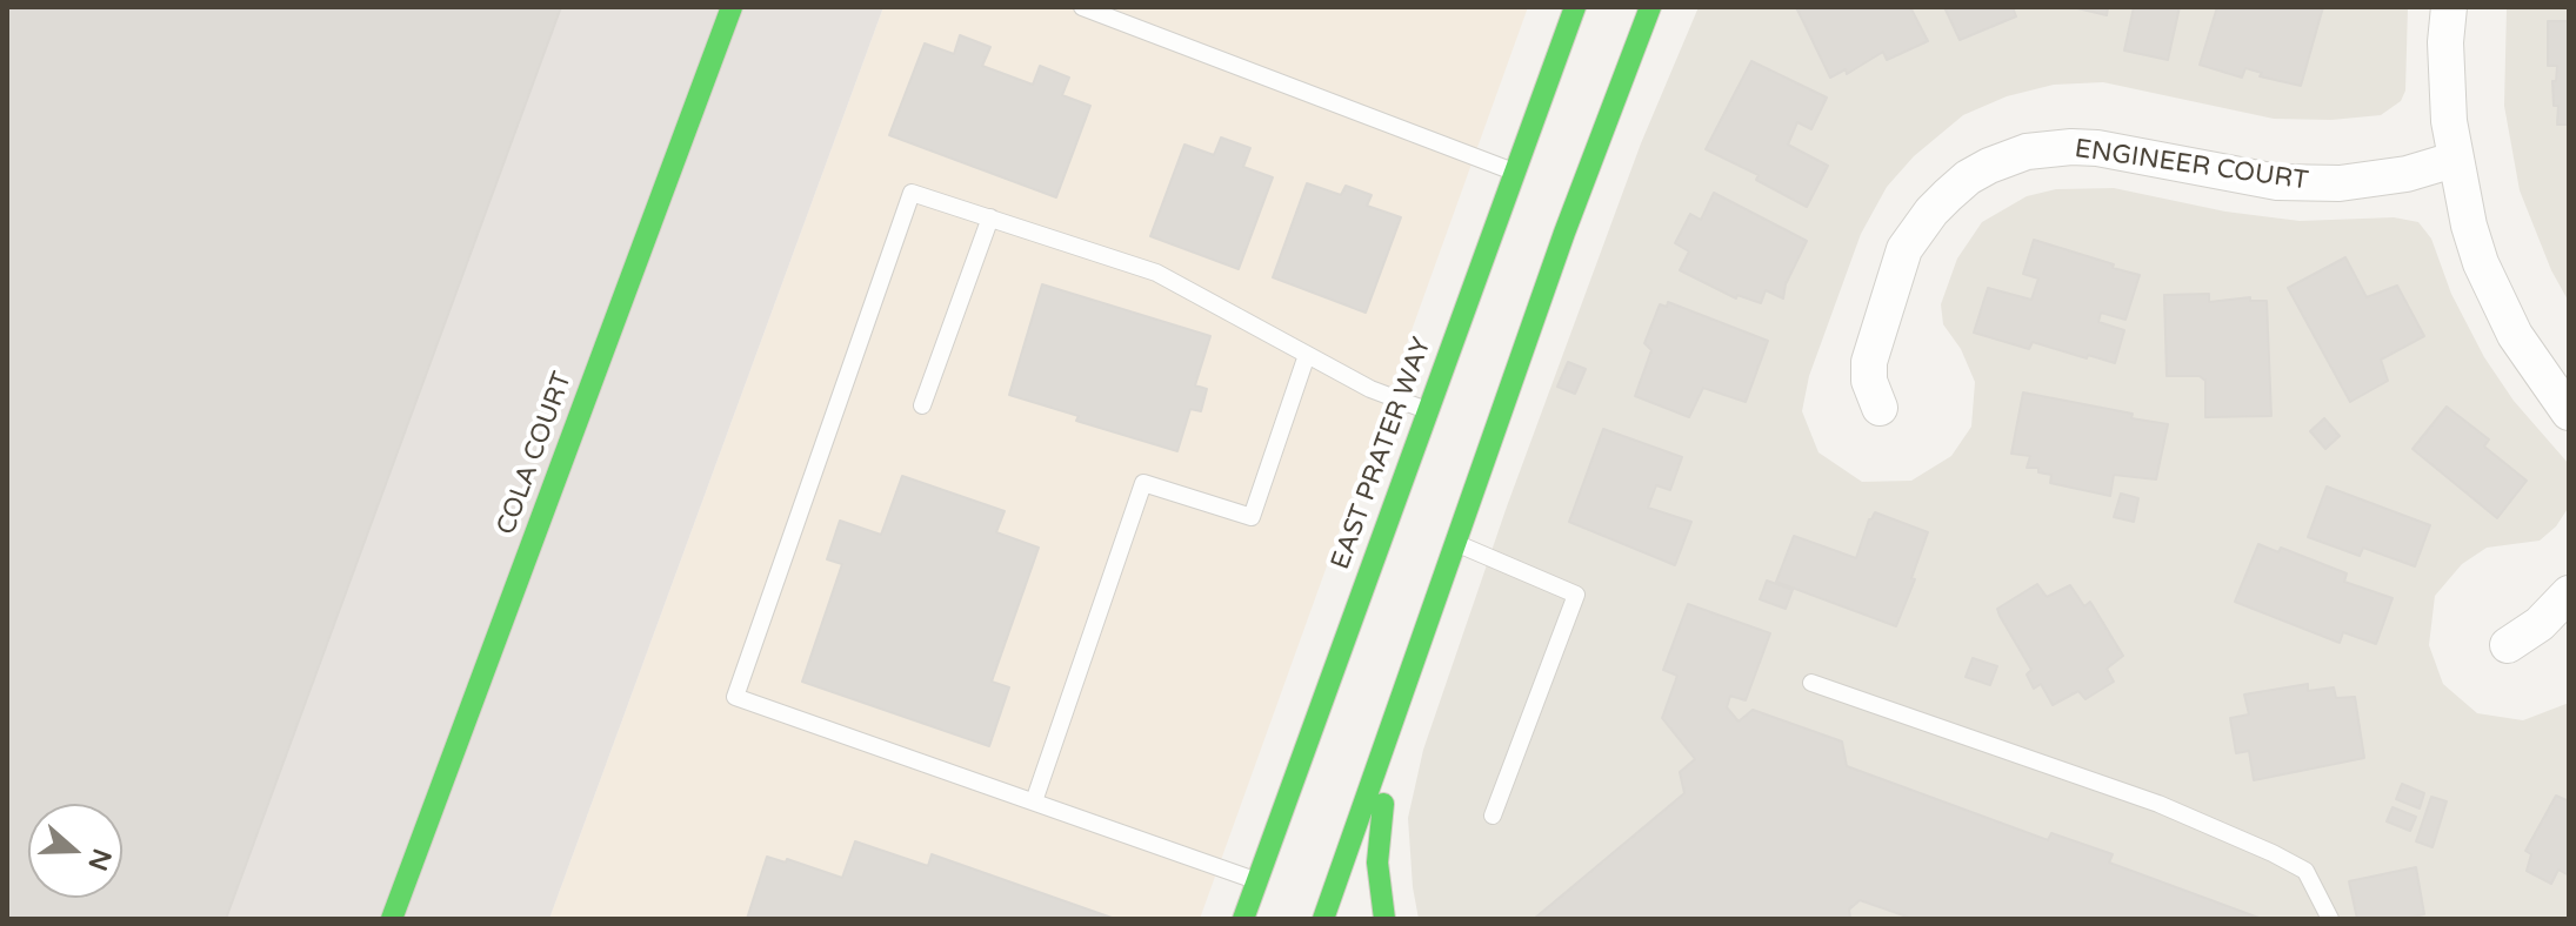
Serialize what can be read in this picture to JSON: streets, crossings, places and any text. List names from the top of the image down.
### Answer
{
  "streets": {
    "main road": ["COLA COURT", "EAST PRATER WAY"],
    "street": ["ENGINEER COURT"]
  },
  "north": "right"
}
